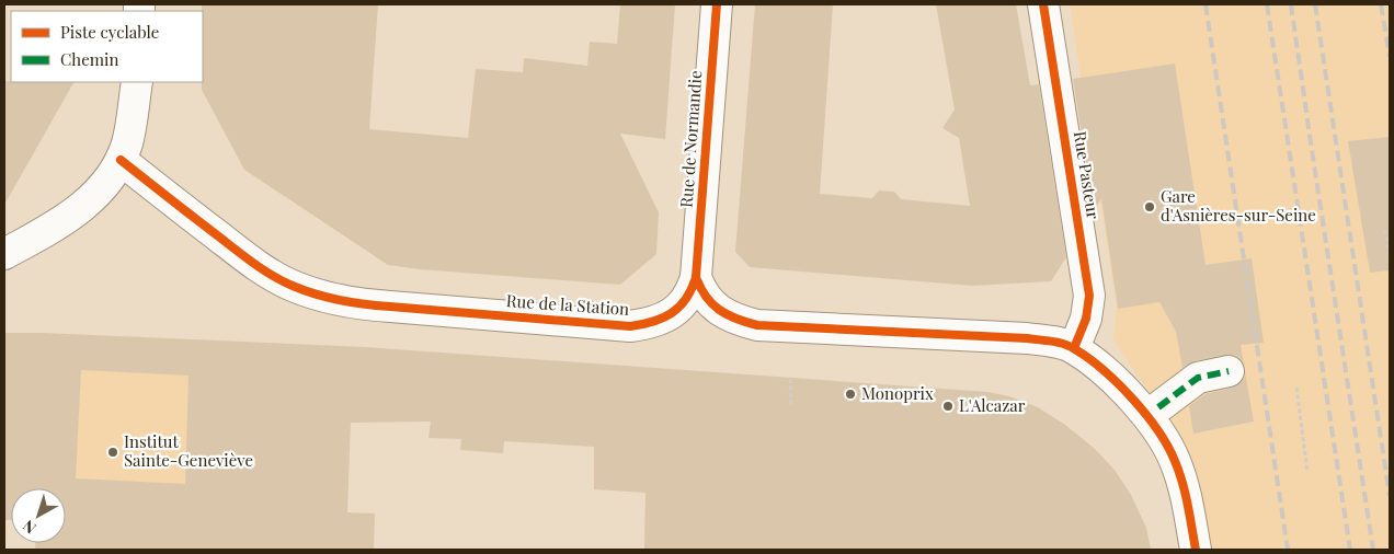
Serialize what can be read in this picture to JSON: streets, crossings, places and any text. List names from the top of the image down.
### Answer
{
  "streets": {
    "street": ["Rue de Normandie", "Rue Pasteur", "Rue de la Station"]
  },
  "crossings": [
    ["Rue de Normandie", "Rue de la Station"]
  ],
  "places": [
    "Gare d'Asnières-sur-Seine",
    "Monoprix",
    "L'Alcazar",
    "Institut Sainte-Geneviève"
  ],
  "legend": ["Piste cyclable", "Chemin"],
  "north": "bottom left"
}
